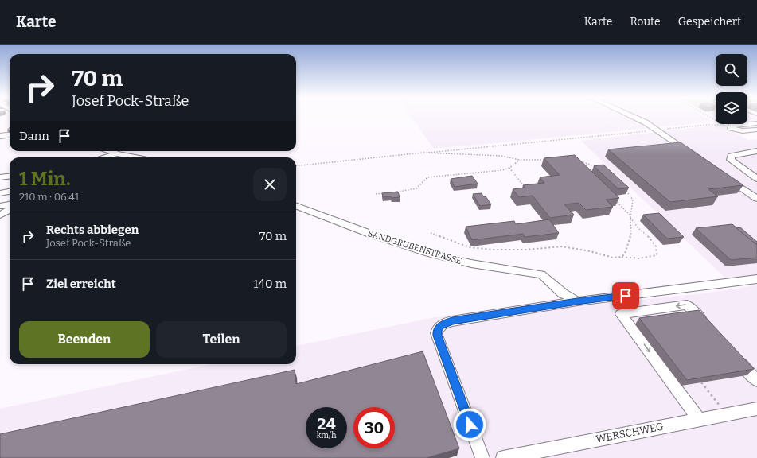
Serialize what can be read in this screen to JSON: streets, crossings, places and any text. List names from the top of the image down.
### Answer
{
  "streets": {
    "street": ["SANDGRUBENSTRASSE", "WERSCHWEG"]
  },
  "page": {
    "header": "Karte",
    "nav": ["Karte", "Route", "Gespeichert"],
    "turn": ["70 m", "Josef Pock-Straße"],
    "then": "Dann",
    "heading": ["1 Min.", "210 m · 06:41"],
    "list": [
      {
        "name": "Rechts abbiegen",
        "note": "Josef Pock-Straße",
        "value": "70 m"
      },
      {
        "name": "Ziel erreicht",
        "value": "140 m"
      }
    ],
    "buttons": ["Beenden", "Teilen"],
    "speed": "24 km/h",
    "limit": "30"
  }
}
